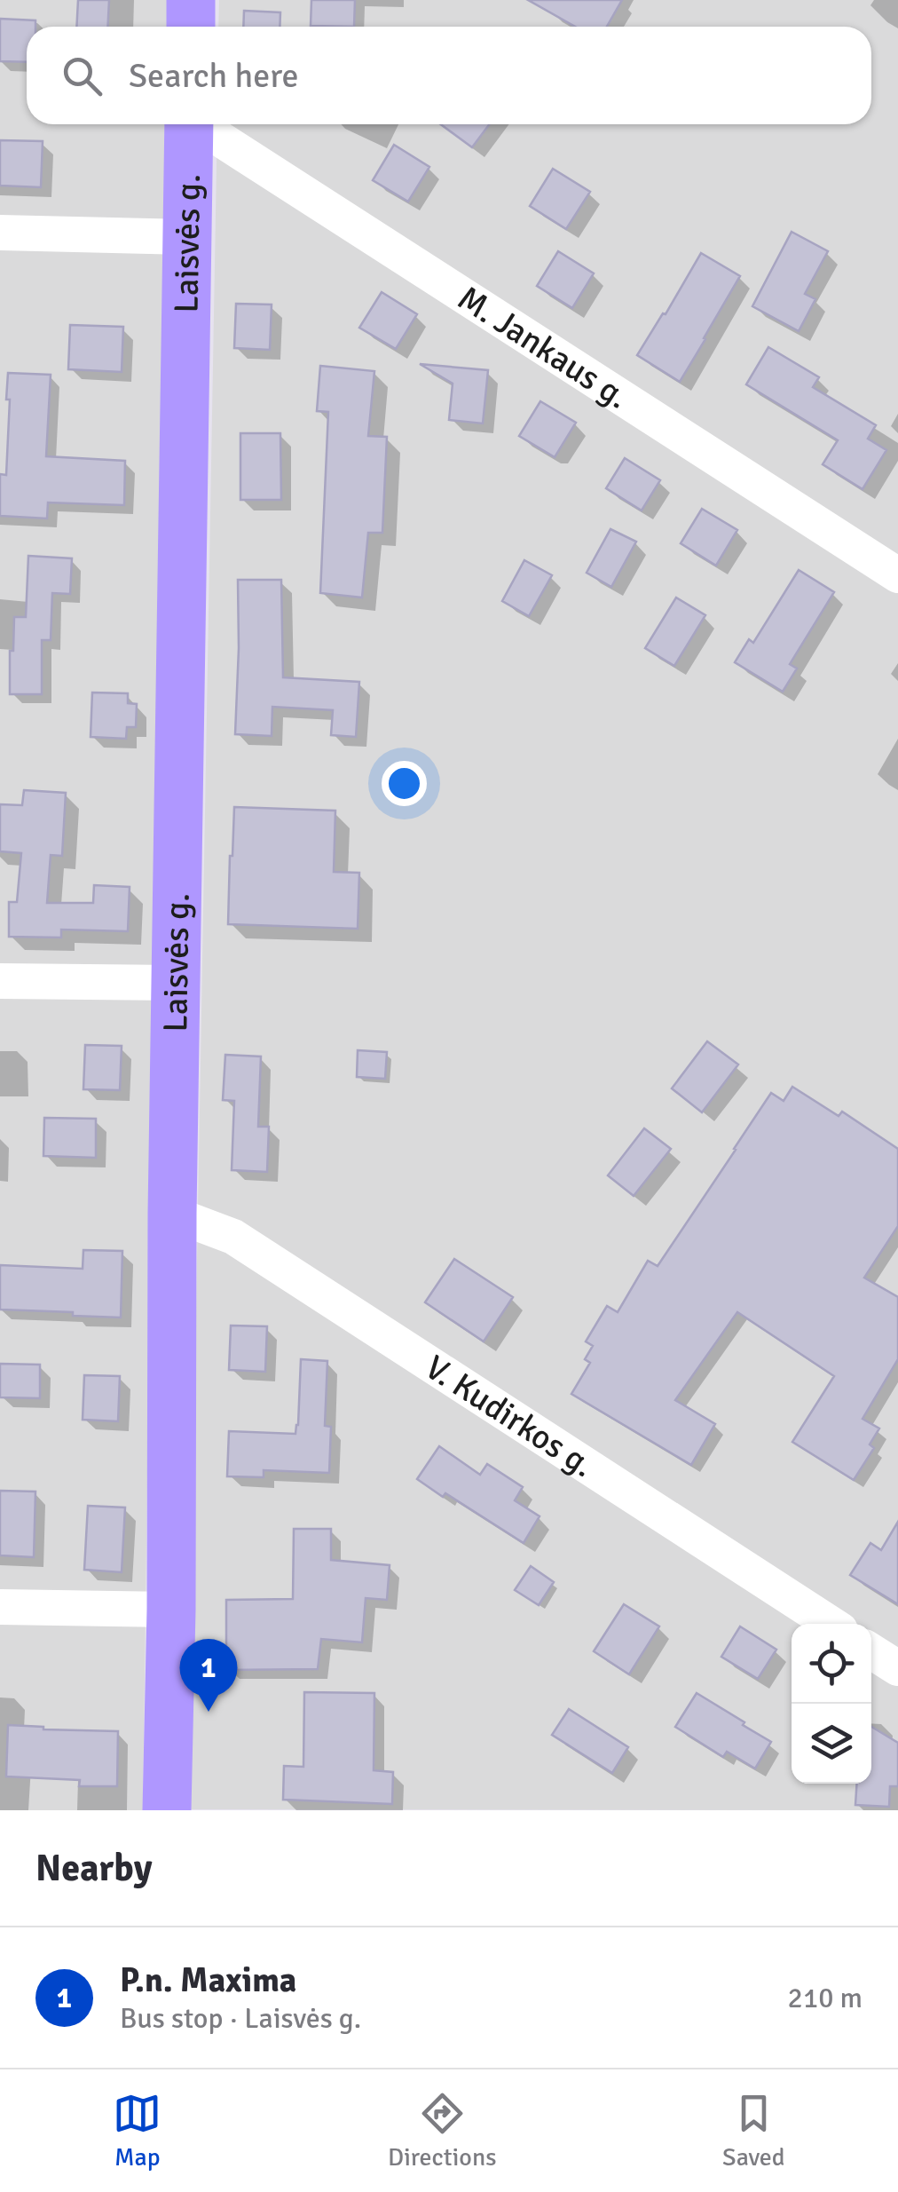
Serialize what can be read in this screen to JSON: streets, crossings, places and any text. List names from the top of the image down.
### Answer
{
  "streets": {
    "main road": ["Laisvės g."],
    "street": ["M. Jankaus g.", "V. Kudirkos g."]
  },
  "crossings": [
    ["Laisvės g.", "V. Kudirkos g."]
  ],
  "page": {
    "search": "Search here",
    "pins": "1",
    "heading": "Nearby",
    "list": [
      {
        "mark": "1",
        "name": "P.n. Maxima",
        "note": "Bus stop · Laisvės g.",
        "value": "210 m"
      }
    ],
    "nav": ["Map", "Directions", "Saved"]
  }
}
